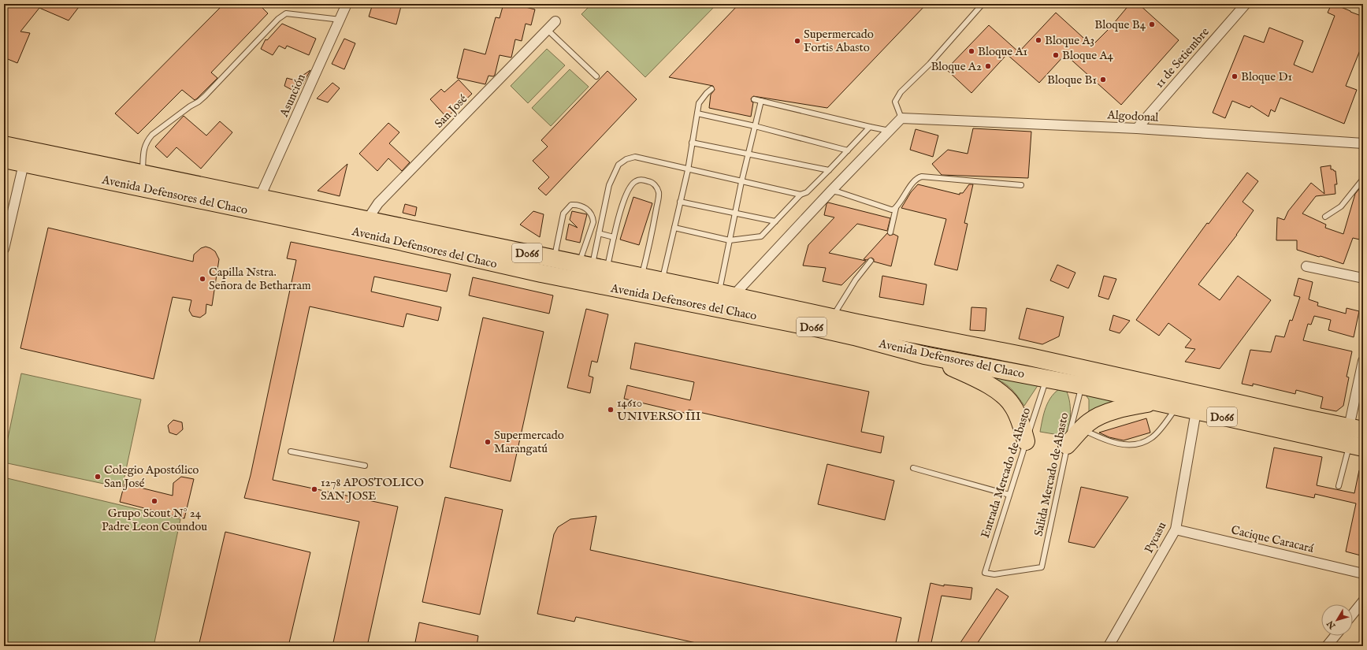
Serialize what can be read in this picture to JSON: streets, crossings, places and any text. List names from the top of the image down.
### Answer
{
  "streets": {
    "highway": ["Avenida Defensores del Chaco", "D066"],
    "street": [
      "11 de Setiembre",
      "Asunción",
      "San José",
      "Algodonal",
      "Pycasu",
      "Cacique Caracará"
    ],
    "lane": ["Entrada Mercado de Abasto", "Salida Mercado de Abasto"]
  },
  "crossings": [
    ["11 de Setiembre", "Algodonal"],
    ["Asunción", "Avenida Defensores del Chaco"],
    ["San José", "Avenida Defensores del Chaco"],
    ["Avenida Defensores del Chaco", "Entrada Mercado de Abasto"],
    ["Avenida Defensores del Chaco", "Salida Mercado de Abasto"],
    ["Avenida Defensores del Chaco", "Pycasu"],
    ["Entrada Mercado de Abasto", "Salida Mercado de Abasto"],
    ["Pycasu", "Cacique Caracará"]
  ],
  "places": [
    "Bloque B4",
    "Bloque A3",
    "Supermercado Fortis Abasto",
    "Bloque A1",
    "Bloque A4",
    "Bloque A2",
    "Bloque D1",
    "Bloque B1",
    "Capilla Nstra. Señora de Betharram",
    "14610 UNIVERSO III",
    "Supermercado Marangatú",
    "Colegio Apostólico San José",
    "1278 APOSTOLICO SAN JOSE",
    "Grupo Scout N° 24 Padre Leon Coundou"
  ],
  "north": "bottom left"
}
